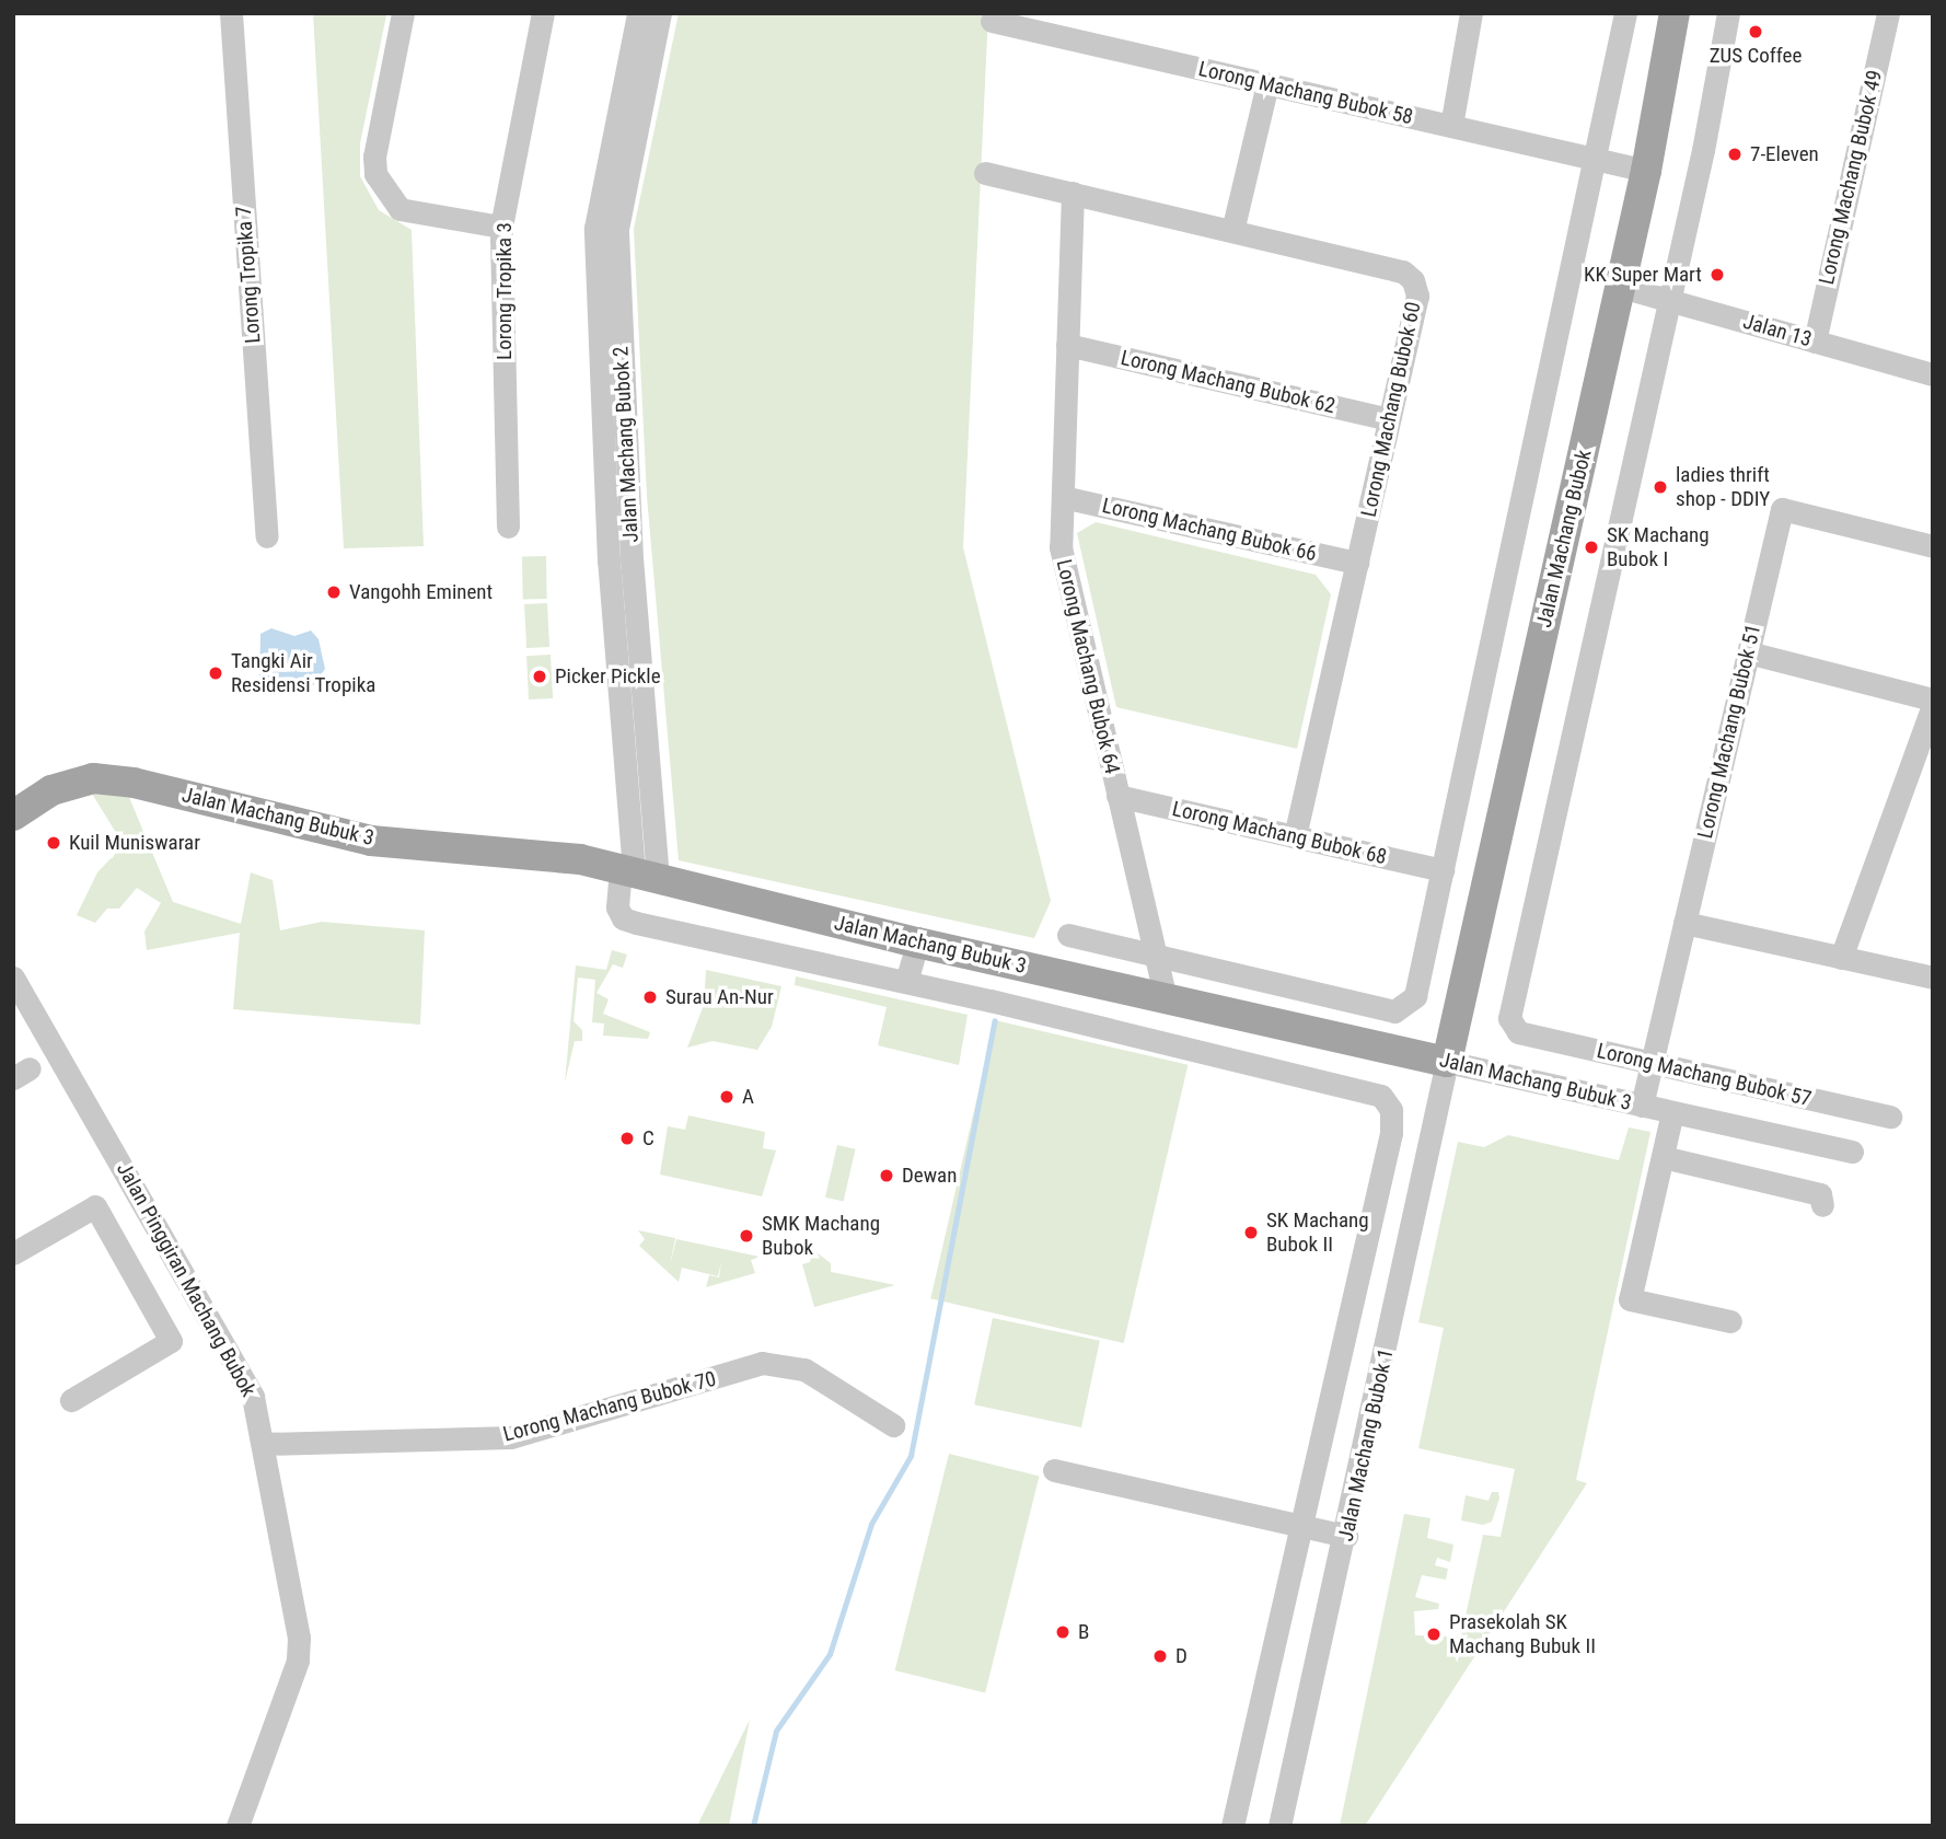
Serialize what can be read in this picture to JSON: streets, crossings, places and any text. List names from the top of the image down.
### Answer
{
  "streets": {
    "main road": ["Jalan Machang Bubok", "Jalan Machang Bubuk 3"],
    "street": [
      "Lorong Machang Bubok 58",
      "Lorong Machang Bubok 49",
      "Lorong Tropika 7",
      "Lorong Tropika 3",
      "Jalan 13",
      "Lorong Machang Bubok 62",
      "Lorong Machang Bubok 60",
      "Jalan Machang Bubok 2",
      "Lorong Machang Bubok 66",
      "Lorong Machang Bubok 64",
      "Lorong Machang Bubok 51",
      "Lorong Machang Bubok 68",
      "Lorong Machang Bubok 57",
      "Jalan Pinggiran Machang Bubok",
      "Lorong Machang Bubok 70",
      "Jalan Machang Bubok 1"
    ]
  },
  "crossings": [
    ["Lorong Machang Bubok 58", "Jalan Machang Bubok"],
    ["Lorong Machang Bubok 49", "Jalan 13"],
    ["Jalan 13", "Jalan Machang Bubok"],
    ["Jalan 13", "Lorong Machang Bubok 57"],
    ["Lorong Machang Bubok 62", "Lorong Machang Bubok 60"],
    ["Lorong Machang Bubok 62", "Lorong Machang Bubok 64"],
    ["Lorong Machang Bubok 60", "Lorong Machang Bubok 66"],
    ["Lorong Machang Bubok 60", "Lorong Machang Bubok 64"],
    ["Lorong Machang Bubok 60", "Lorong Machang Bubok 68"],
    ["Jalan Machang Bubok 2", "Jalan Machang Bubuk 3"],
    ["Lorong Machang Bubok 66", "Lorong Machang Bubok 64"],
    ["Jalan Machang Bubok", "Jalan Machang Bubuk 3"],
    ["Jalan Machang Bubok", "Jalan Machang Bubok 1"],
    ["Lorong Machang Bubok 64", "Jalan Machang Bubuk 3"],
    ["Lorong Machang Bubok 64", "Lorong Machang Bubok 68"],
    ["Lorong Machang Bubok 51", "Jalan Machang Bubuk 3"],
    ["Lorong Machang Bubok 51", "Lorong Machang Bubok 57"],
    ["Jalan Machang Bubuk 3", "Jalan Machang Bubok 1"],
    ["Jalan Pinggiran Machang Bubok", "Lorong Machang Bubok 70"]
  ],
  "places": [
    "ZUS Coffee",
    "7-Eleven",
    "KK Super Mart",
    "ladies thrift shop - DDIY",
    "SK Machang Bubok I",
    "Vangohh Eminent",
    "Tangki Air Residensi Tropika",
    "Picker Pickle",
    "Kuil Muniswarar",
    "Surau An-Nur",
    "A",
    "C",
    "Dewan",
    "SK Machang Bubok II",
    "SMK Machang Bubok",
    "B",
    "Prasekolah SK Machang Bubuk II",
    "D"
  ]
}
